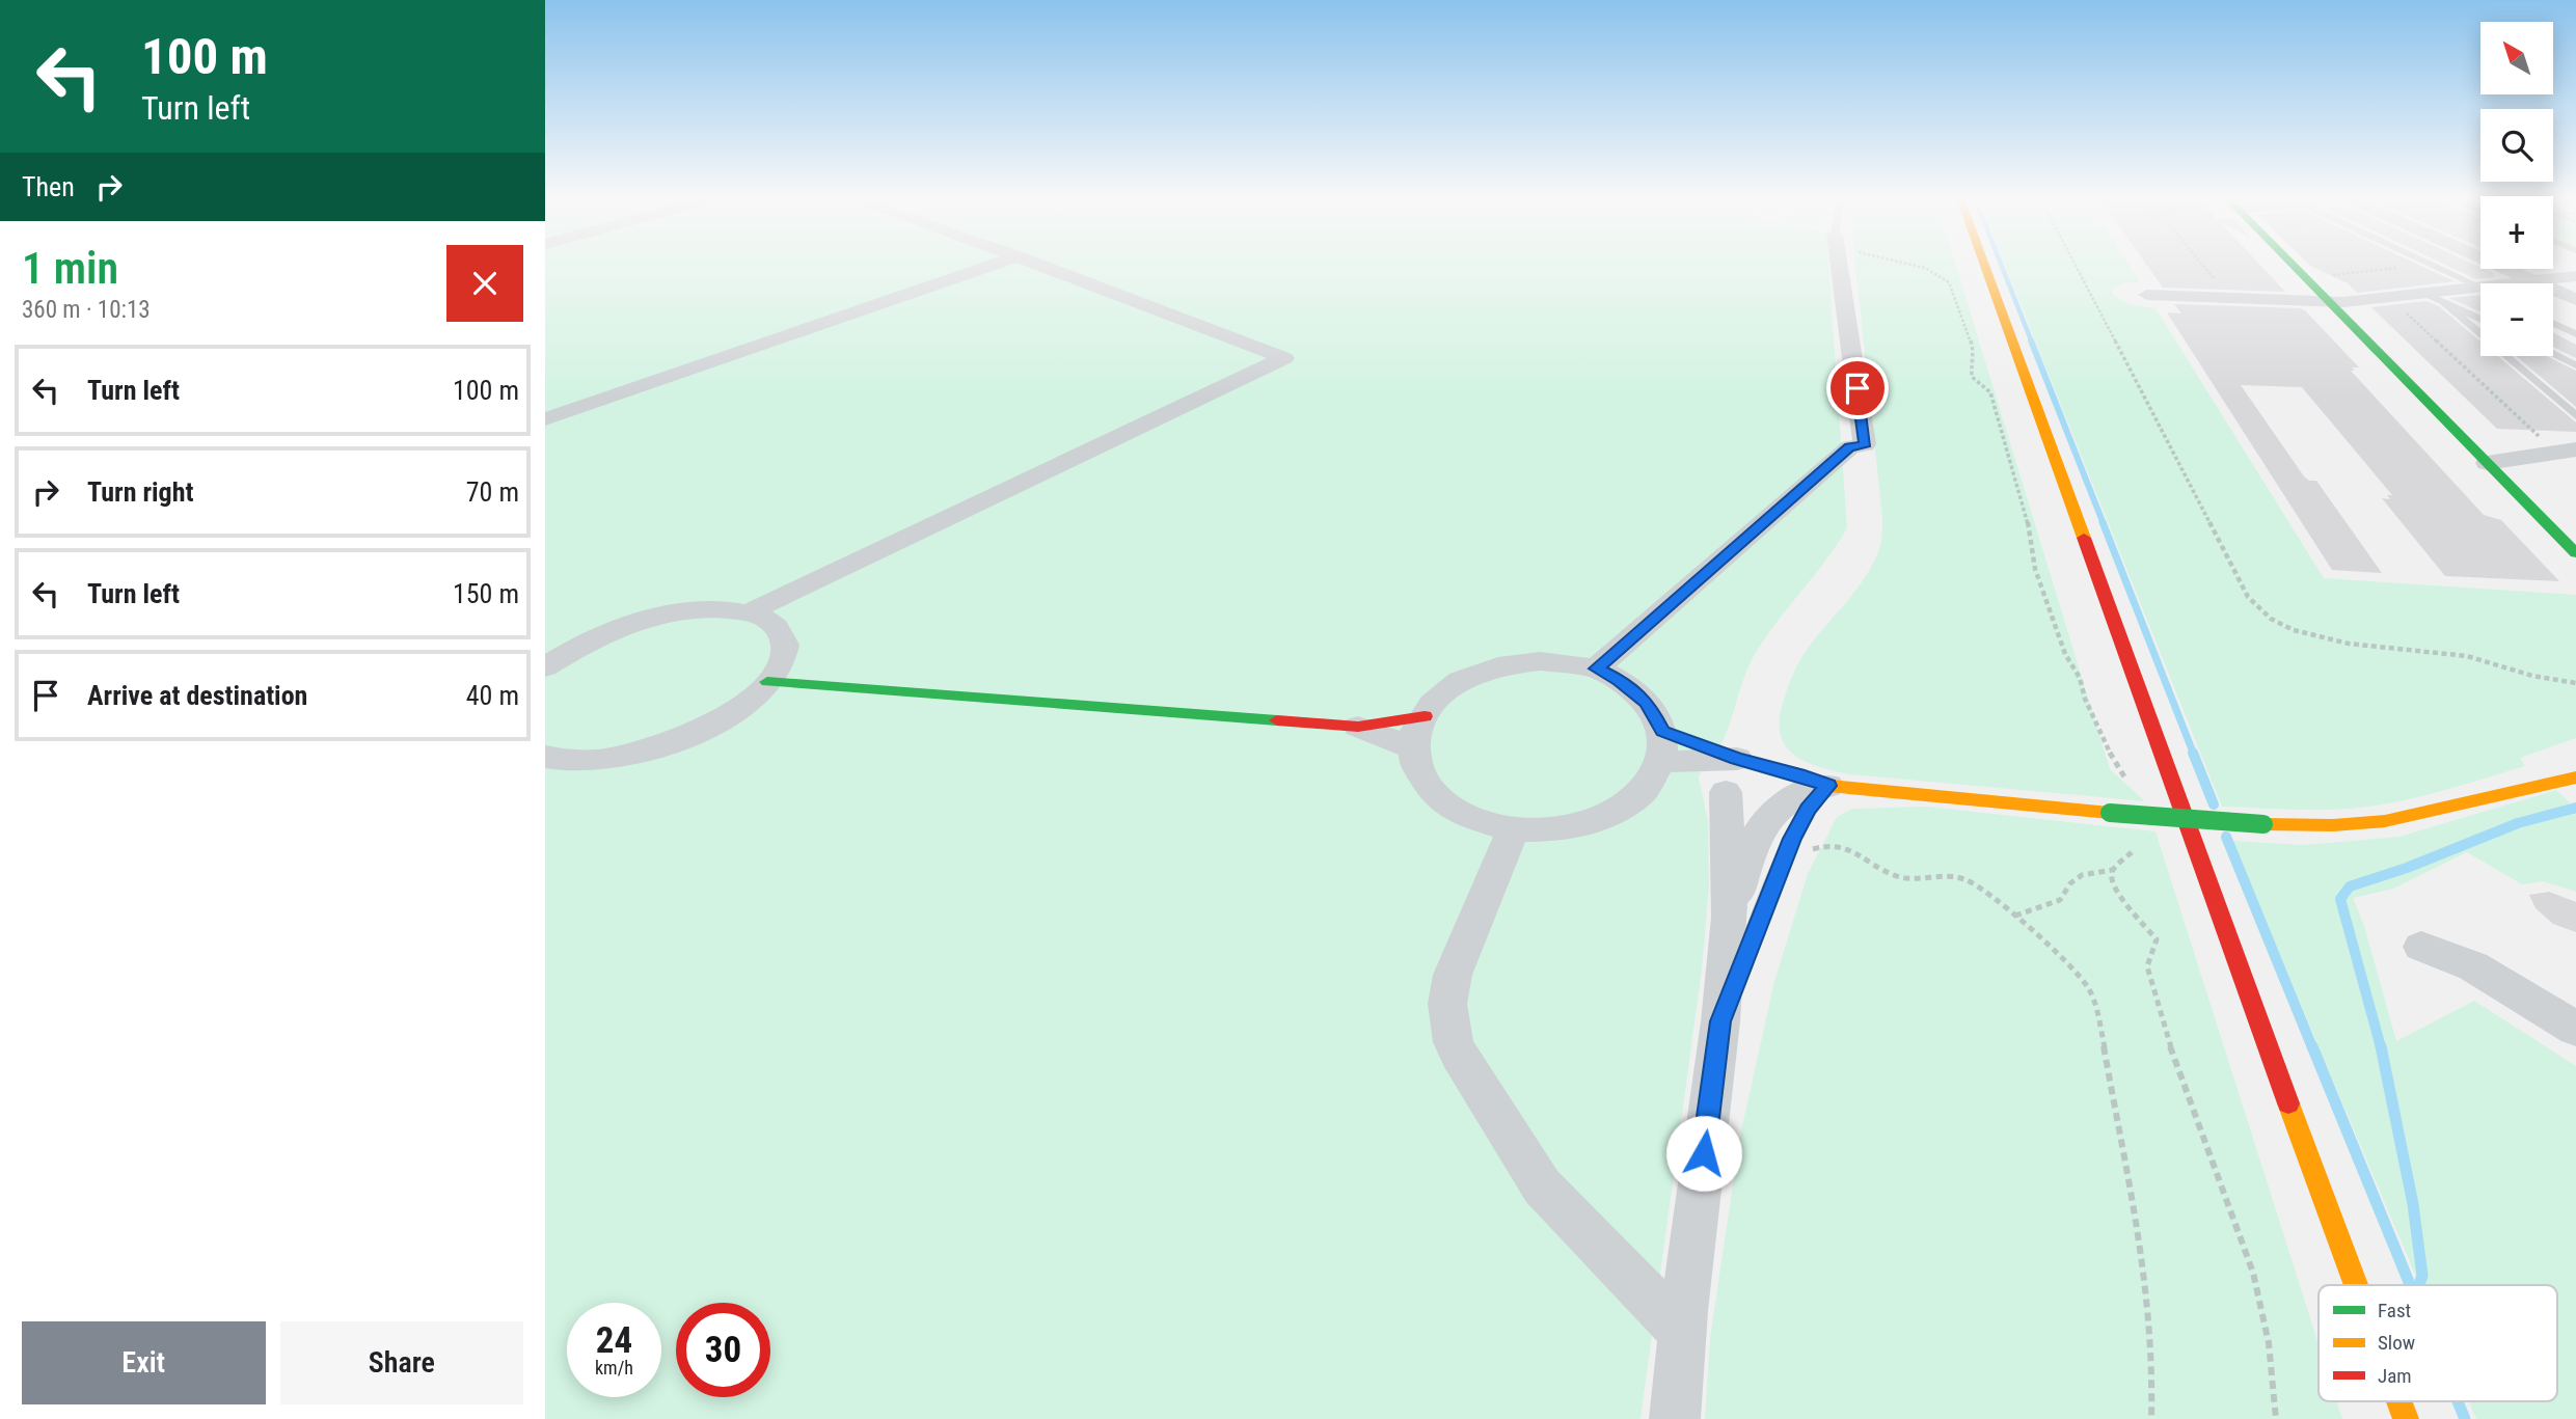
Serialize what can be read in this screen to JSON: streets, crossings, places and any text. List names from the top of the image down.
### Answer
{
  "legend": ["Fast", "Slow", "Jam"],
  "north": "top left",
  "page": {
    "turn": ["100 m", "Turn left"],
    "map_buttons": ["+", "−"],
    "then": "Then",
    "heading": ["1 min", "360 m · 10:13"],
    "list": [
      {
        "name": "Turn left",
        "value": "100 m"
      },
      {
        "name": "Turn right",
        "value": "70 m"
      },
      {
        "name": "Turn left",
        "value": "150 m"
      },
      {
        "name": "Arrive at destination",
        "value": "40 m"
      }
    ],
    "speed": "24 km/h",
    "limit": "30",
    "buttons": ["Exit", "Share"]
  }
}
